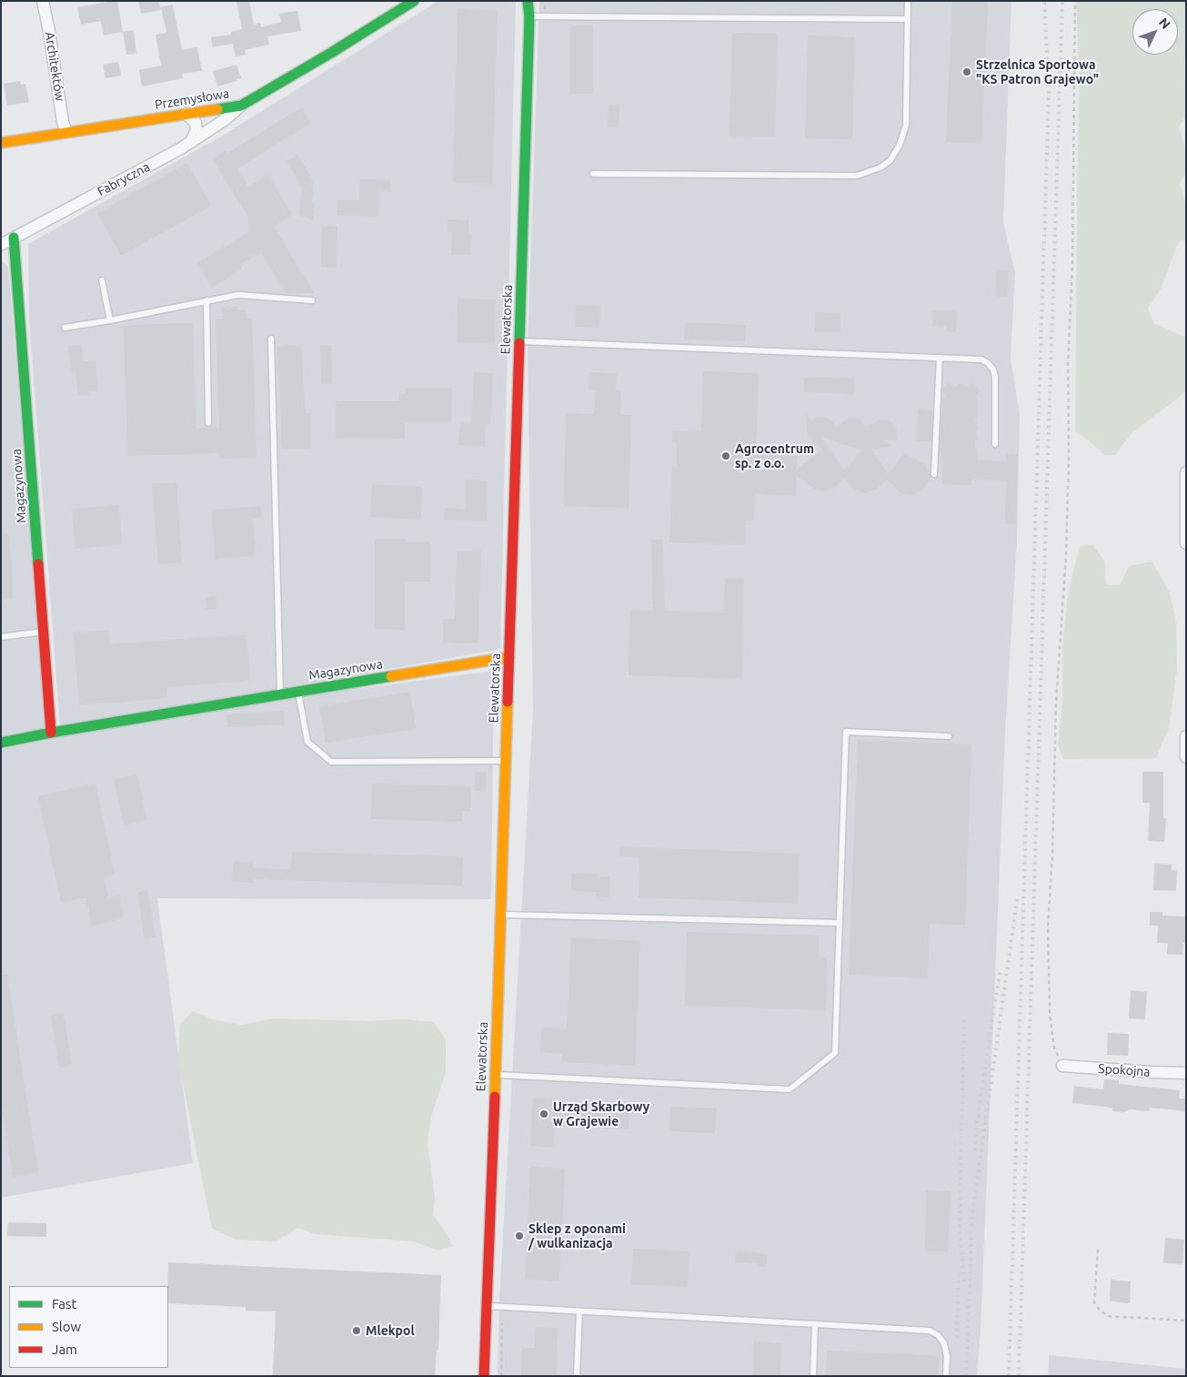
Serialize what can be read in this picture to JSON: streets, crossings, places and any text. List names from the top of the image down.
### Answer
{
  "streets": {
    "street": [
      "Architektów",
      "Przemysłowa",
      "Fabryczna",
      "Elewatorska",
      "Magazynowa",
      "Spokojna"
    ]
  },
  "crossings": [
    ["Architektów", "Przemysłowa"],
    ["Przemysłowa", "Fabryczna"],
    ["Fabryczna", "Magazynowa"],
    ["Elewatorska", "Magazynowa"]
  ],
  "places": [
    "Strzelnica Sportowa \"KS Patron Grajewo\"",
    "Agrocentrum sp. z o.o.",
    "Urząd Skarbowy w Grajewie",
    "Sklep z oponami / wulkanizacja",
    "Mlekpol"
  ],
  "legend": ["Fast", "Slow", "Jam"],
  "north": "top right"
}
